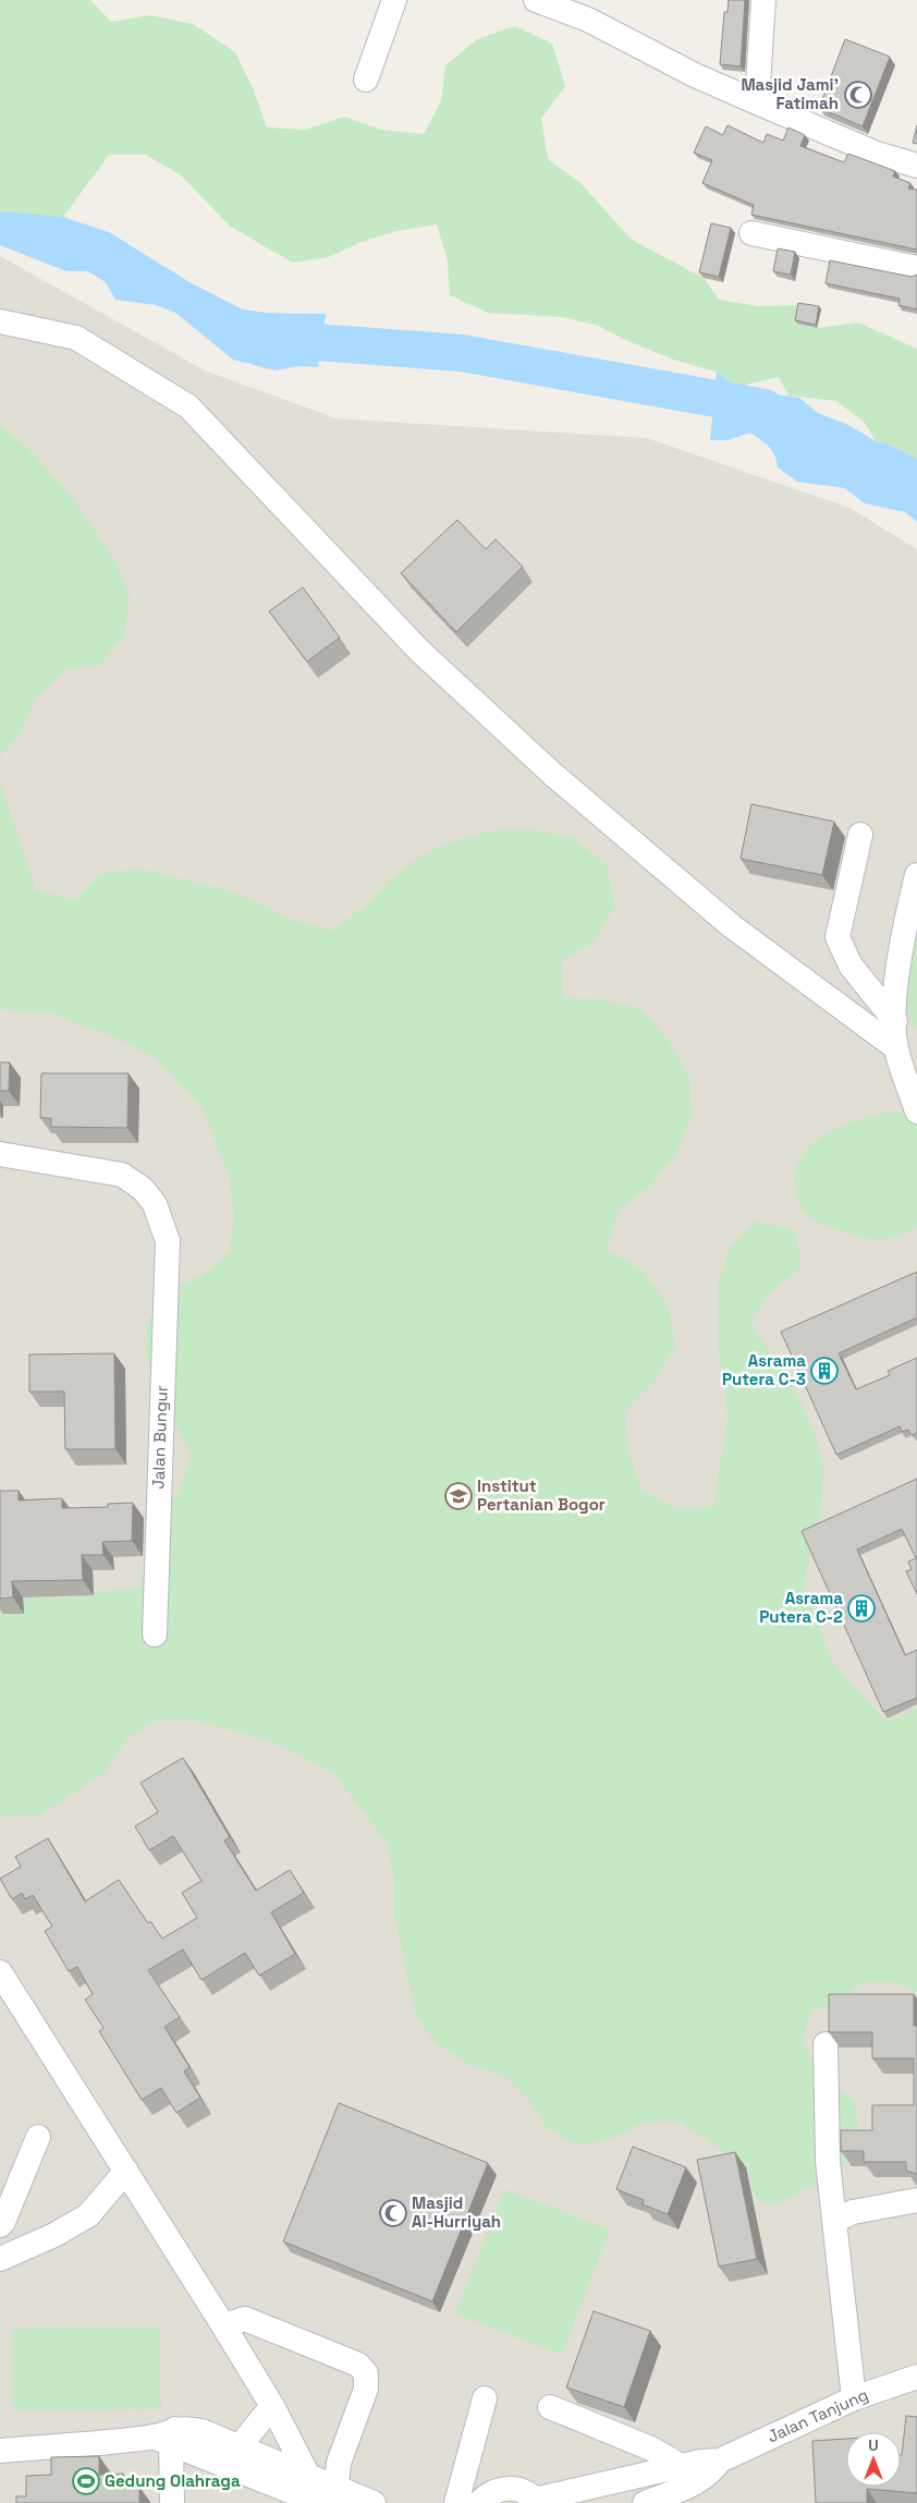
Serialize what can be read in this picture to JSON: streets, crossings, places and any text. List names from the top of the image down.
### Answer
{
  "streets": {
    "street": ["Jalan Bungur", "Jalan Tanjung"]
  },
  "places": {
    "mosque": ["Masjid Jami' Fatimah", "Masjid Al-Hurriyah"],
    "building": ["Asrama Putera C-3", "Asrama Putera C-2"],
    "school or university": ["Institut Pertanian Bogor"],
    "sports": ["Gedung Olahraga"]
  },
  "north": "top"
}
